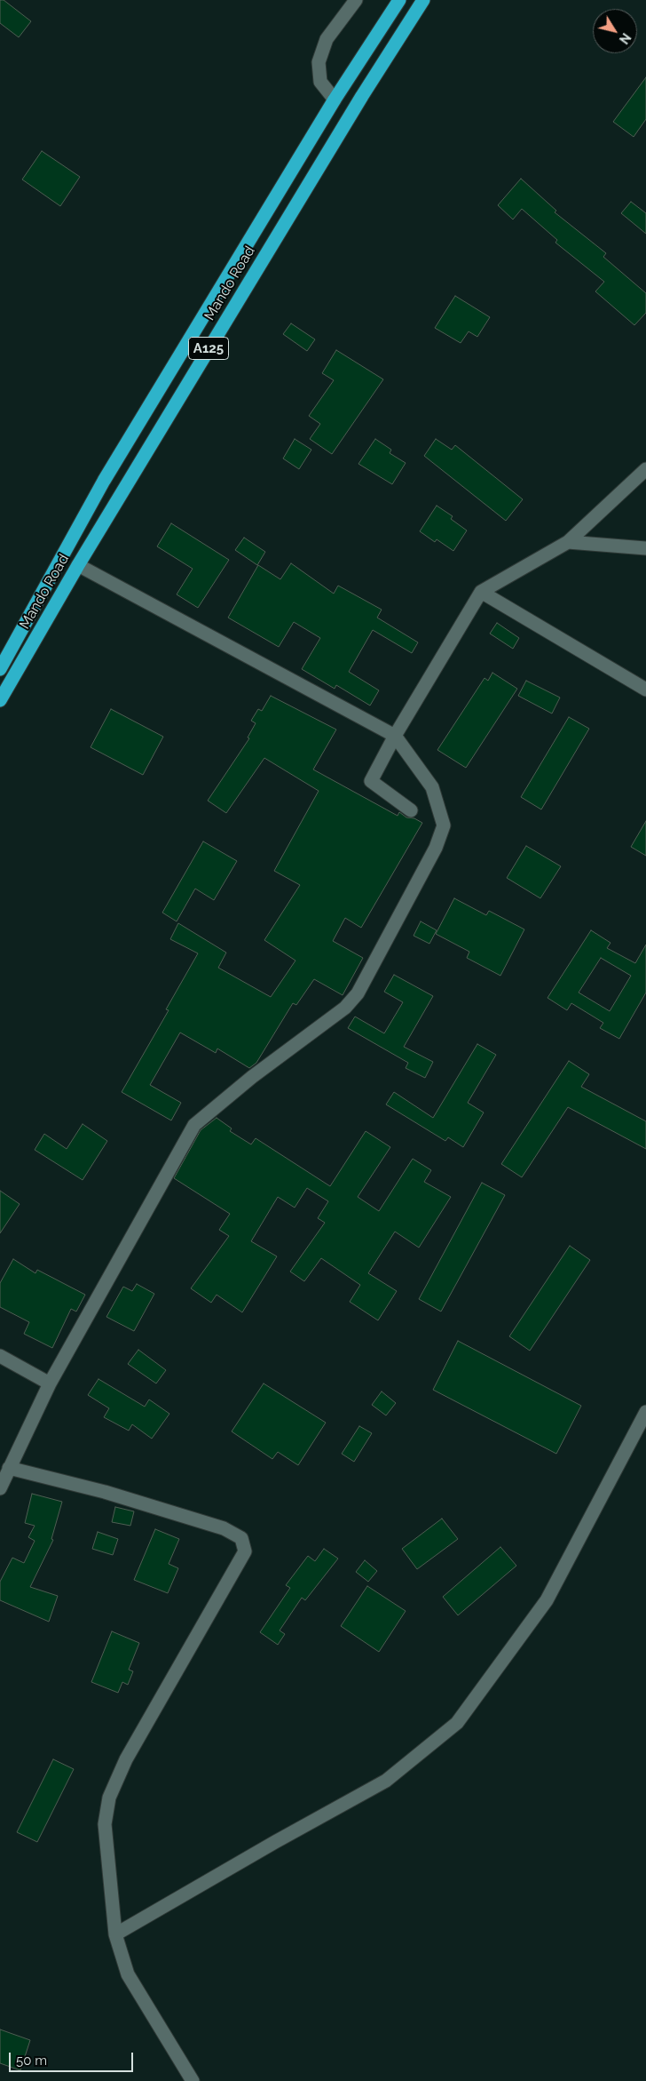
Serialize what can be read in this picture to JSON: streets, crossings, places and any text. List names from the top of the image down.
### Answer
{
  "streets": {
    "highway": ["Mando Road", "A125"]
  },
  "scale_bar": "50 m",
  "north": "bottom right"
}
